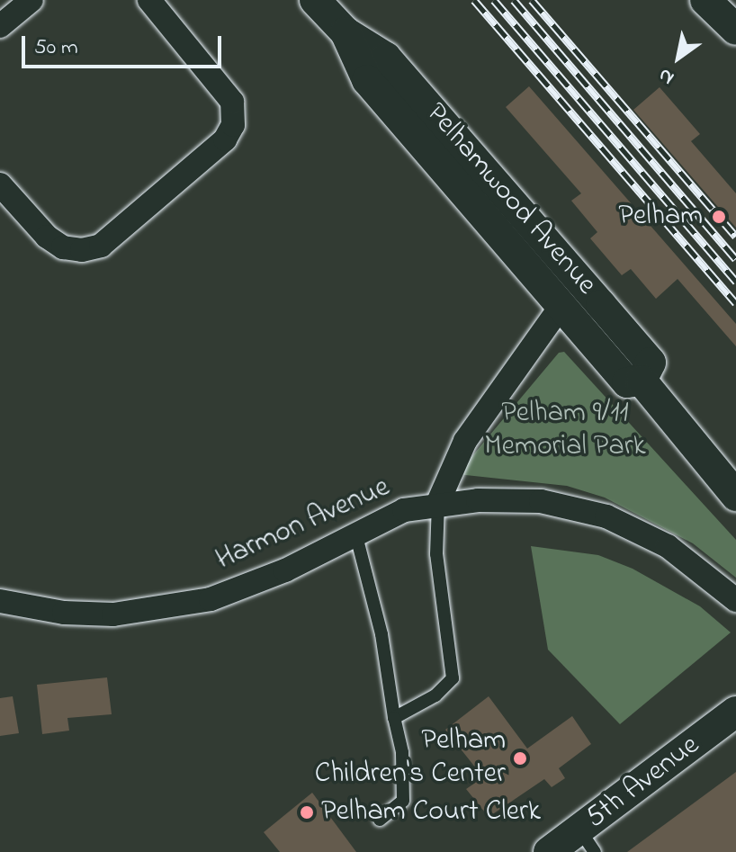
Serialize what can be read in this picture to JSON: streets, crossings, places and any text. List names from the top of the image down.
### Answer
{
  "streets": {
    "street": ["Pelhamwood Avenue", "Harmon Avenue", "5th Avenue"]
  },
  "parks": ["Pelham 9/11 Memorial Park"],
  "places": ["Pelham", "Pelham Children's Center", "Pelham Court Clerk"],
  "scale_bar": "50 m",
  "north": "bottom left"
}
